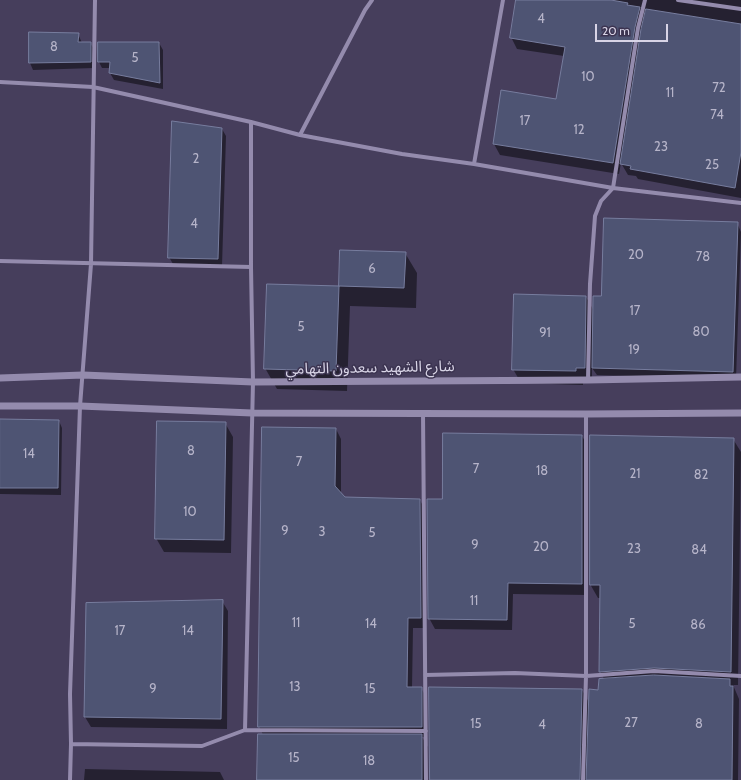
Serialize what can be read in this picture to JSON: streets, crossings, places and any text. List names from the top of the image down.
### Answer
{
  "streets": {
    "street": ["شارع الشهيد سعدون التهامي"]
  },
  "house_numbers": [
    "4",
    "8",
    "5",
    "10",
    "72",
    "11",
    "74",
    "17",
    "12",
    "23",
    "2",
    "25",
    "4",
    "20",
    "78",
    "6",
    "17",
    "5",
    "80",
    "91",
    "19",
    "8",
    "14",
    "7",
    "7",
    "18",
    "21",
    "82",
    "10",
    "9",
    "3",
    "5",
    "9",
    "20",
    "23",
    "84",
    "11",
    "11",
    "14",
    "5",
    "86",
    "17",
    "14",
    "13",
    "9",
    "15",
    "27",
    "15",
    "8",
    "4",
    "15",
    "18"
  ],
  "scale_bar": "20 m"
}
